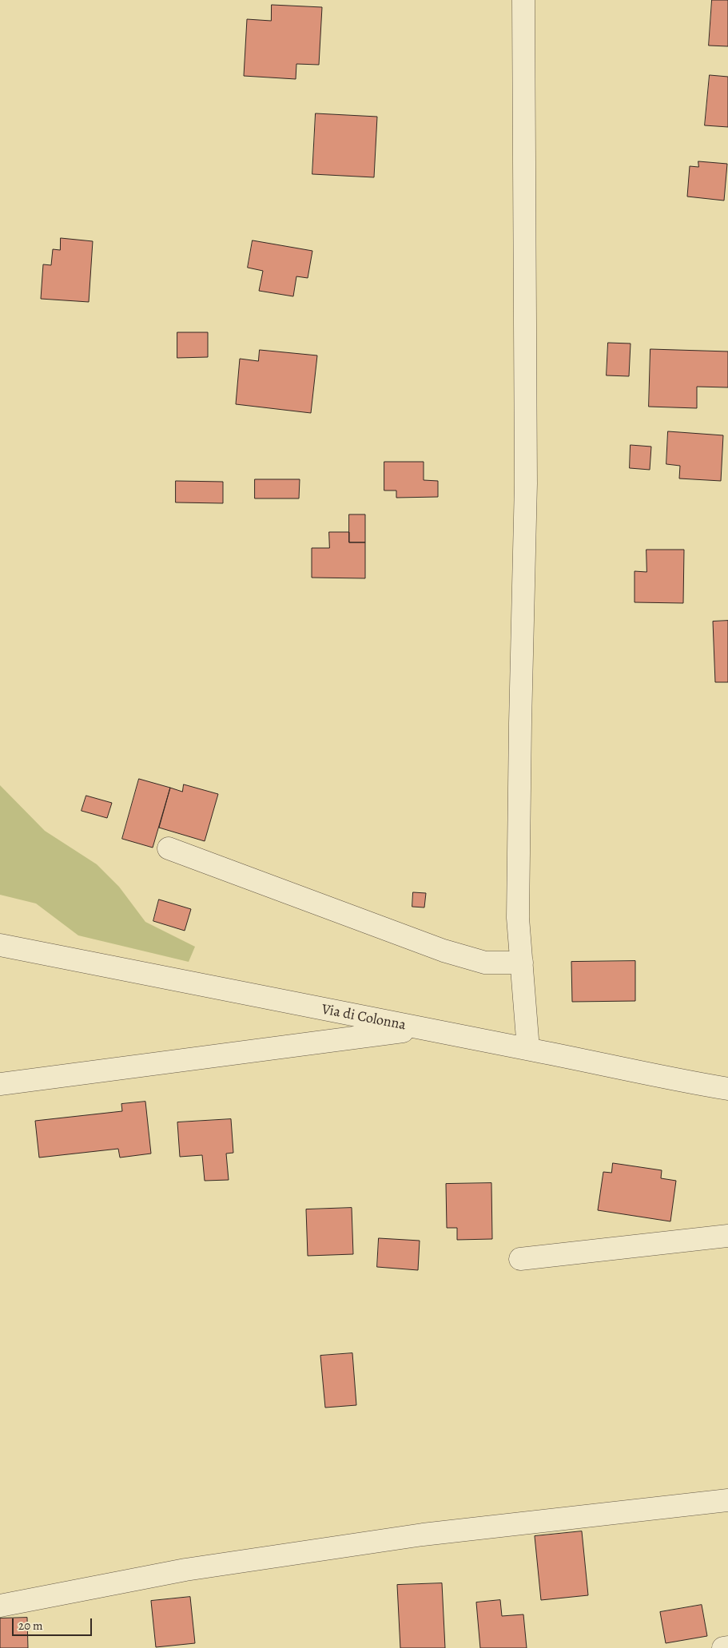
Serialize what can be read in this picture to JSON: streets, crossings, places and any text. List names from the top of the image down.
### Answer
{
  "streets": {
    "street": ["Via di Colonna"]
  },
  "scale_bar": "20 m"
}
